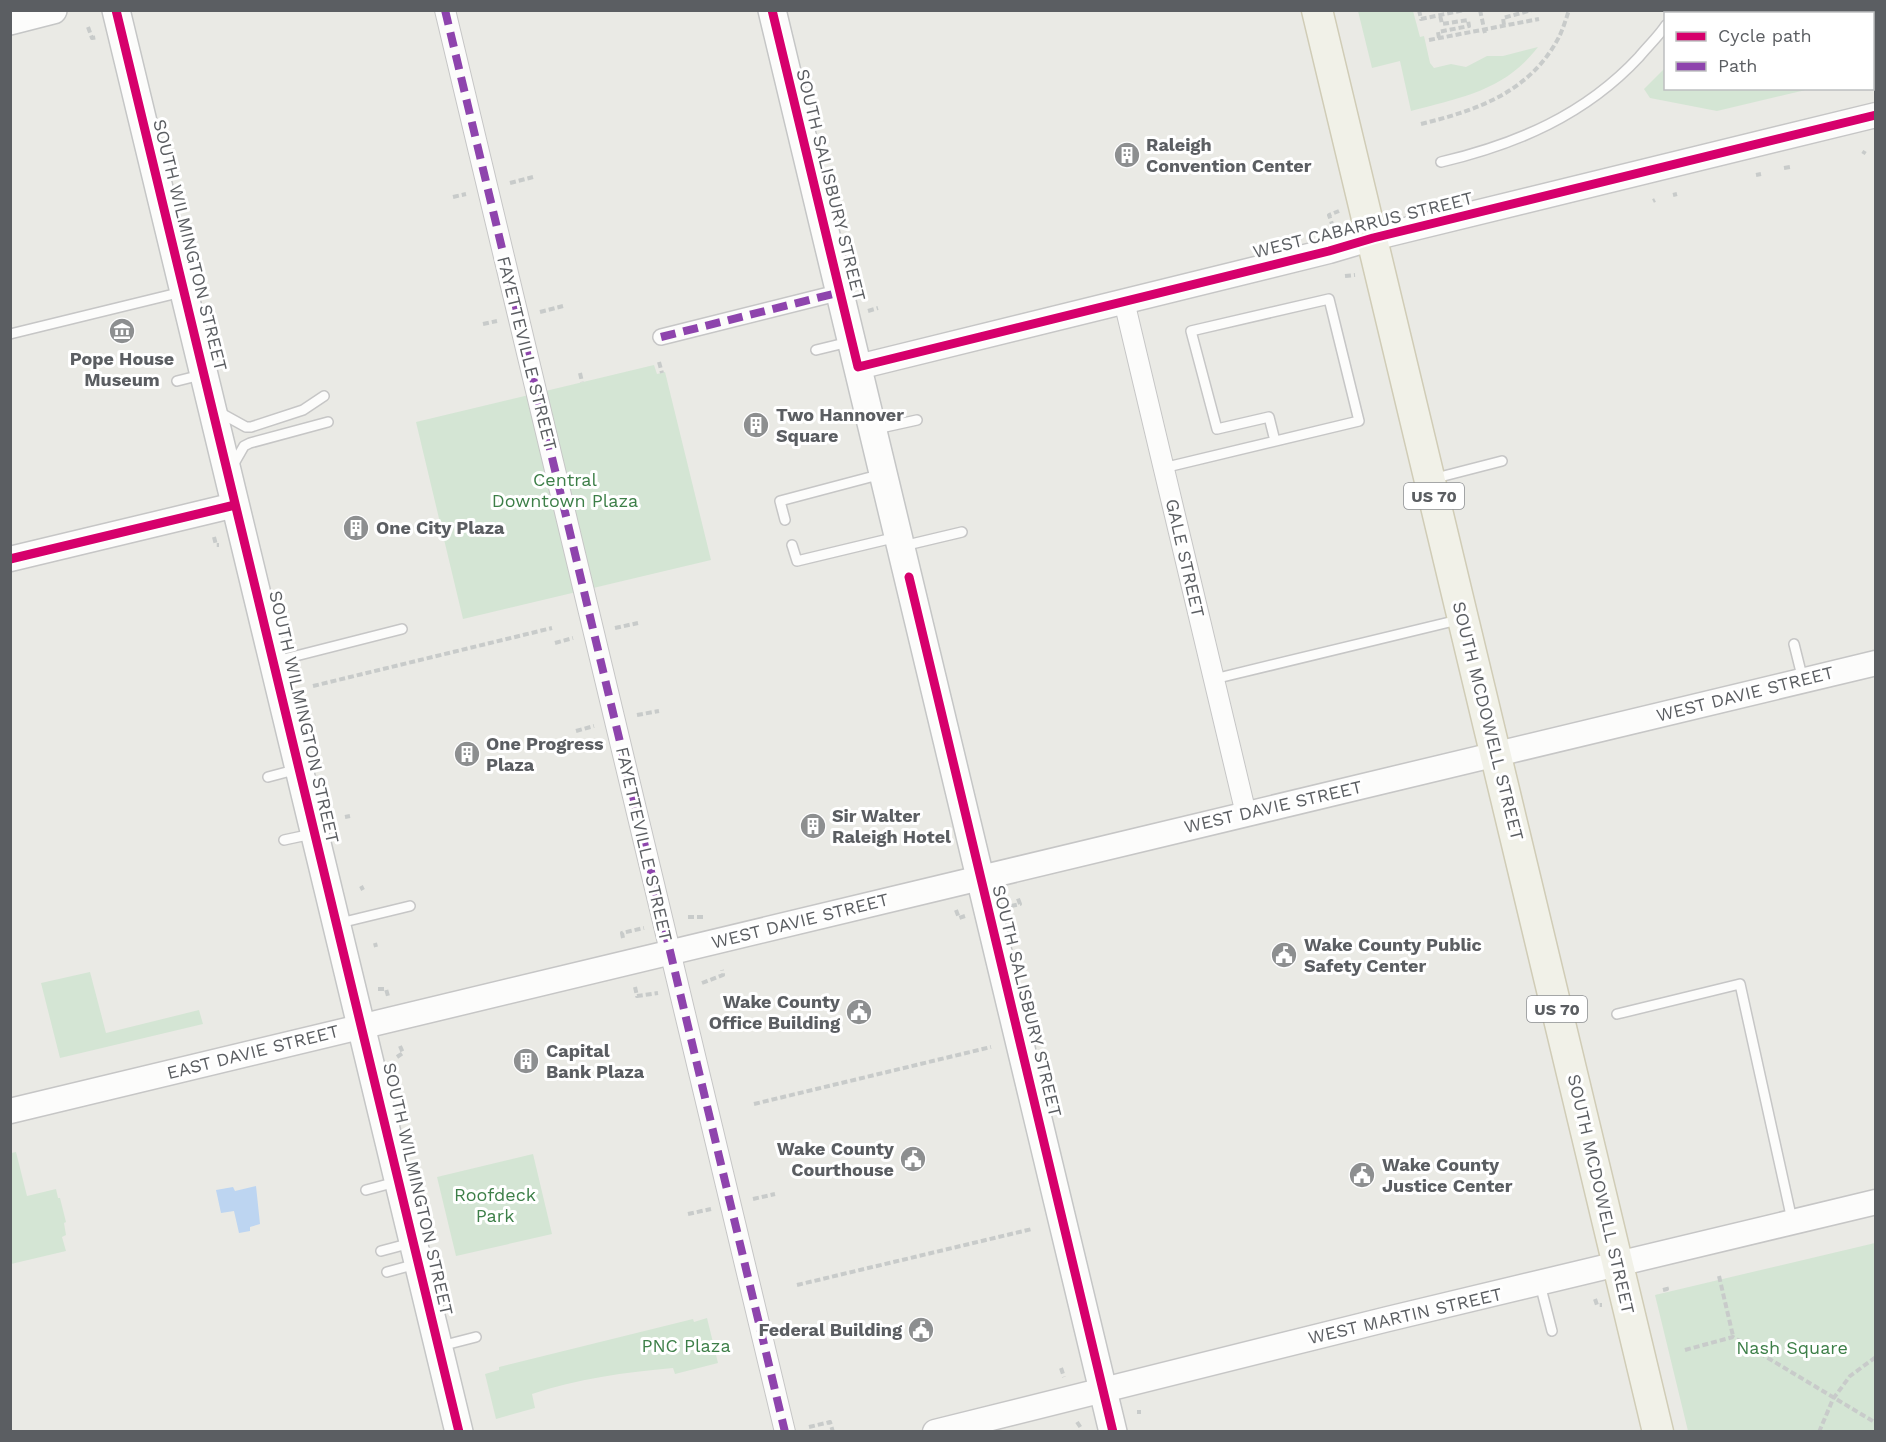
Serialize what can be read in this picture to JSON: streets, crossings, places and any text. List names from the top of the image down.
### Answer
{
  "streets": {
    "main road": [
      "SOUTH SALISBURY STREET",
      "SOUTH WILMINGTON STREET",
      "US 70",
      "SOUTH MCDOWELL STREET"
    ],
    "street": [
      "WEST CABARRUS STREET",
      "FAYETTEVILLE STREET",
      "GALE STREET",
      "WEST DAVIE STREET",
      "EAST DAVIE STREET",
      "WEST MARTIN STREET"
    ]
  },
  "crossings": [
    ["SOUTH SALISBURY STREET", "WEST CABARRUS STREET"],
    ["SOUTH SALISBURY STREET", "WEST DAVIE STREET"],
    ["SOUTH SALISBURY STREET", "WEST MARTIN STREET"],
    ["WEST CABARRUS STREET", "GALE STREET"],
    ["WEST CABARRUS STREET", "SOUTH MCDOWELL STREET"],
    ["SOUTH WILMINGTON STREET", "EAST DAVIE STREET"],
    ["FAYETTEVILLE STREET", "WEST DAVIE STREET"],
    ["FAYETTEVILLE STREET", "EAST DAVIE STREET"],
    ["GALE STREET", "WEST DAVIE STREET"],
    ["WEST DAVIE STREET", "SOUTH MCDOWELL STREET"],
    ["WEST DAVIE STREET", "EAST DAVIE STREET"],
    ["SOUTH MCDOWELL STREET", "WEST MARTIN STREET"]
  ],
  "parks": [
    "Central Downtown Plaza",
    "Roofdeck Park",
    "PNC Plaza",
    "Nash Square"
  ],
  "places": {
    "building": [
      "Raleigh Convention Center",
      "Two Hannover Square",
      "One City Plaza",
      "One Progress Plaza",
      "Sir Walter Raleigh Hotel",
      "Capital Bank Plaza"
    ],
    "museum": ["Pope House Museum"],
    "public building": [
      "Wake County Public Safety Center",
      "Wake County Office Building",
      "Wake County Courthouse",
      "Wake County Justice Center",
      "Federal Building"
    ]
  },
  "legend": ["Cycle path", "Path"]
}
